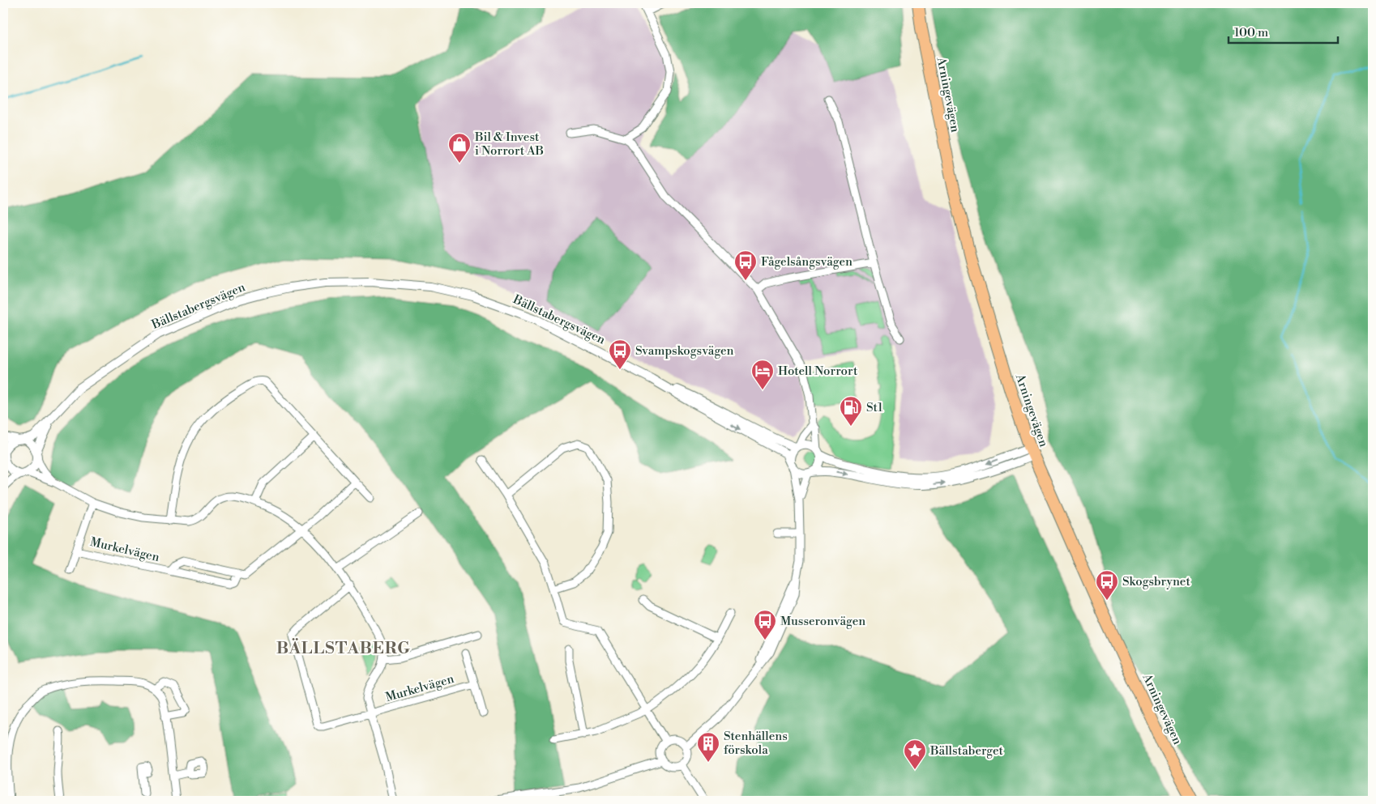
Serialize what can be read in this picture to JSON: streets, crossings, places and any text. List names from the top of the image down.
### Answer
{
  "streets": {
    "main road": ["Arningevägen"],
    "street": ["Bällstabergsvägen", "Murkelvägen"]
  },
  "districts": ["BÄLLSTABERG"],
  "places": {
    "shop": ["Bil & Invest i Norrort AB"],
    "bus stop": [
      "Fågelsångsvägen",
      "Svampskogsvägen",
      "Skogsbrynet",
      "Musseronvägen"
    ],
    "hotel": ["Hotell Norrort"],
    "fuel station": ["St1"],
    "building": ["Stenhällens förskola"],
    "place": ["Bällstaberget"]
  },
  "scale_bar": "100 m"
}
